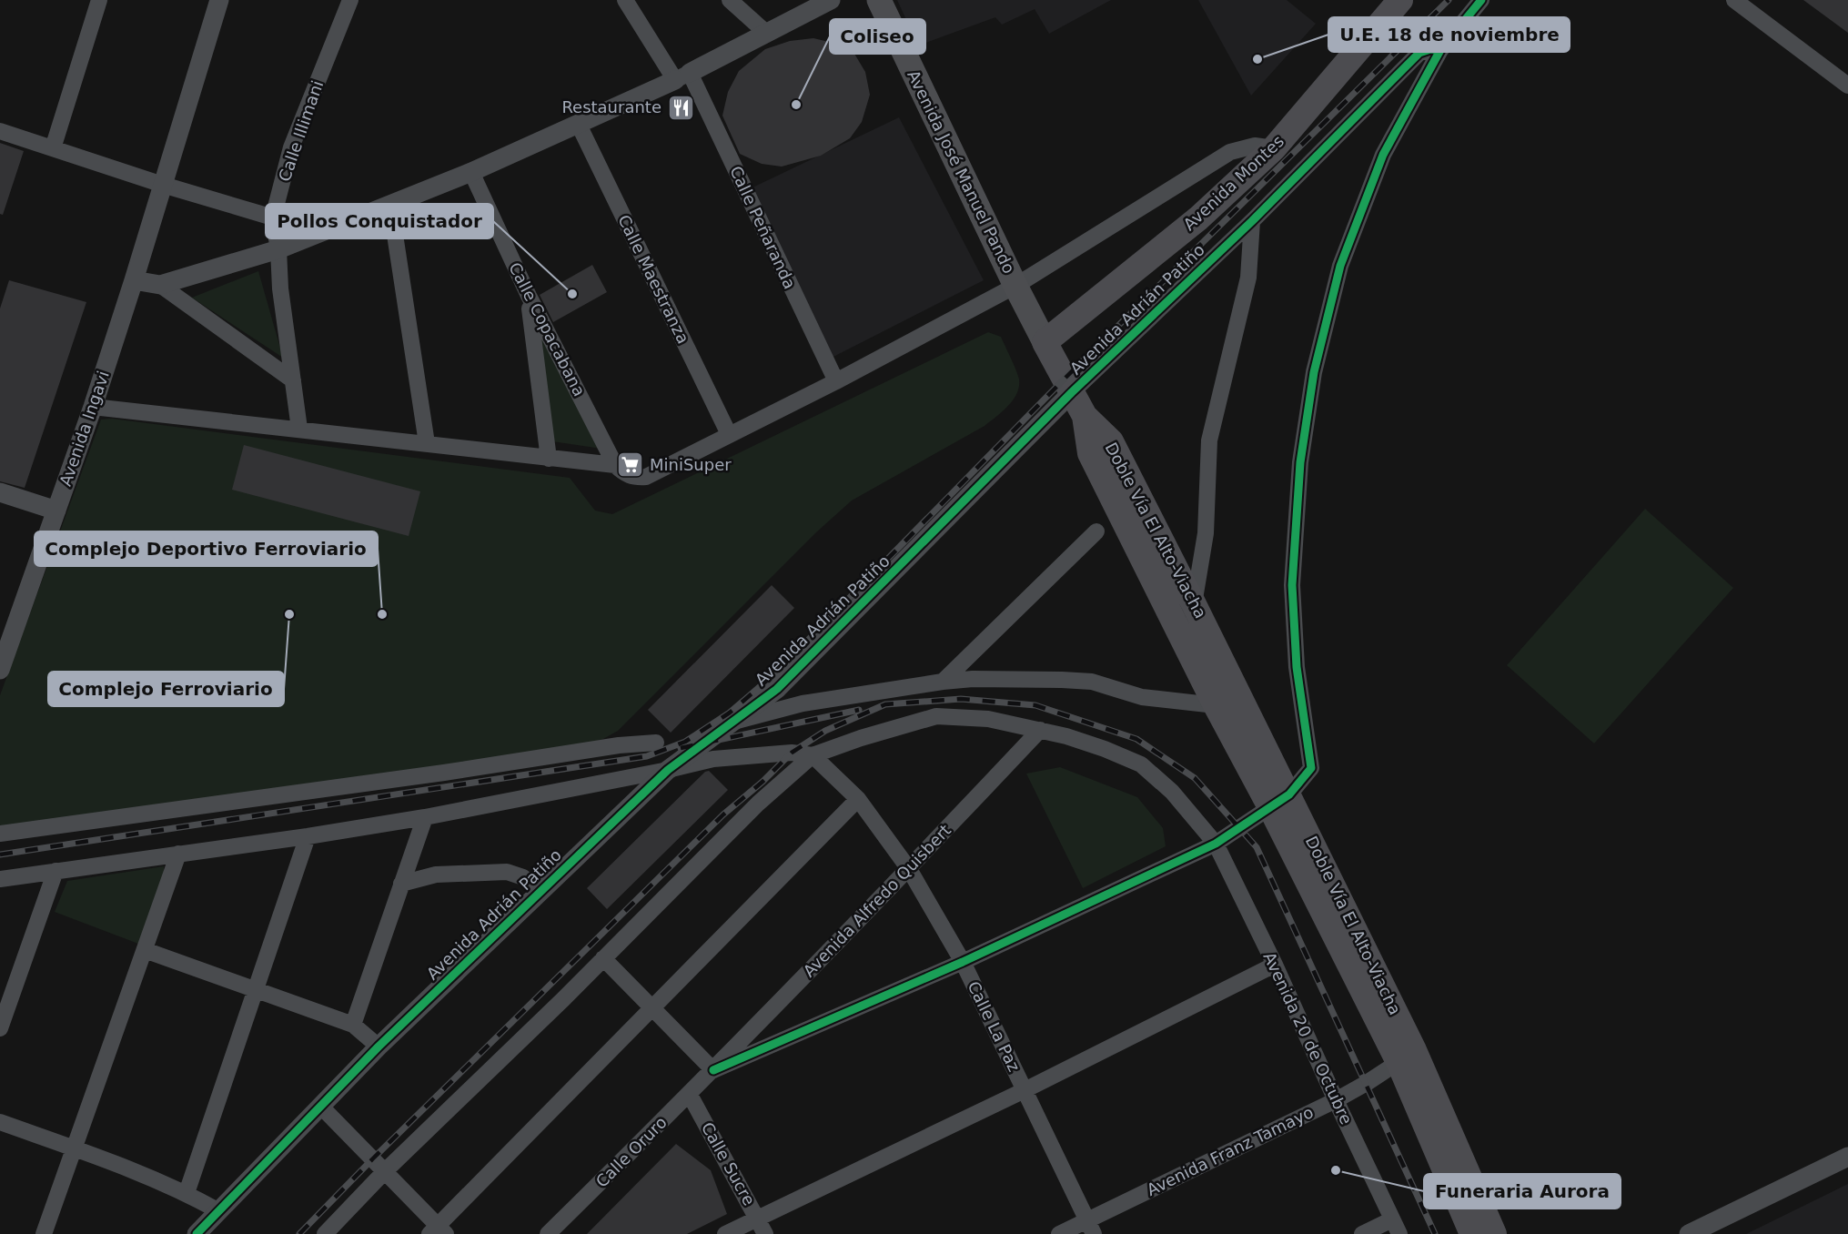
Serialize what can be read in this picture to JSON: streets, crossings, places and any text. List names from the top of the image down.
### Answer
{
  "streets": {
    "highway": ["Avenida Montes", "Doble Vía El Alto-Viacha"],
    "main road": ["Avenida José Manuel Pando"],
    "street": [
      "Calle Illimani",
      "Calle Peñaranda",
      "Calle Maestranza",
      "Avenida Adrián Patiño",
      "Calle Copacabana",
      "Avenida Ingavi",
      "Avenida Alfredo Quisbert",
      "Calle La Paz",
      "Avenida 20 de Octubre",
      "Avenida Franz Tamayo",
      "Calle Oruro",
      "Calle Sucre"
    ]
  },
  "crossings": [
    ["Avenida José Manuel Pando", "Avenida Montes"],
    ["Calle Maestranza", "Calle Copacabana"],
    ["Doble Vía El Alto-Viacha", "Avenida Franz Tamayo"],
    ["Avenida Alfredo Quisbert", "Calle La Paz"],
    ["Avenida Alfredo Quisbert", "Avenida 20 de Octubre"],
    ["Avenida Alfredo Quisbert", "Calle Oruro"],
    ["Calle La Paz", "Avenida 20 de Octubre"],
    ["Calle La Paz", "Avenida Franz Tamayo"],
    ["Avenida 20 de Octubre", "Avenida Franz Tamayo"],
    ["Calle Oruro", "Calle Sucre"]
  ],
  "places": {
    "other": [
      "U.E. 18 de noviembre",
      "Coliseo",
      "Pollos Conquistador",
      "Complejo Ferroviario",
      "Complejo Deportivo Ferroviario",
      "Funeraria Aurora"
    ],
    "restaurant": ["Restaurante"],
    "supermarket": ["MiniSuper"]
  }
}
